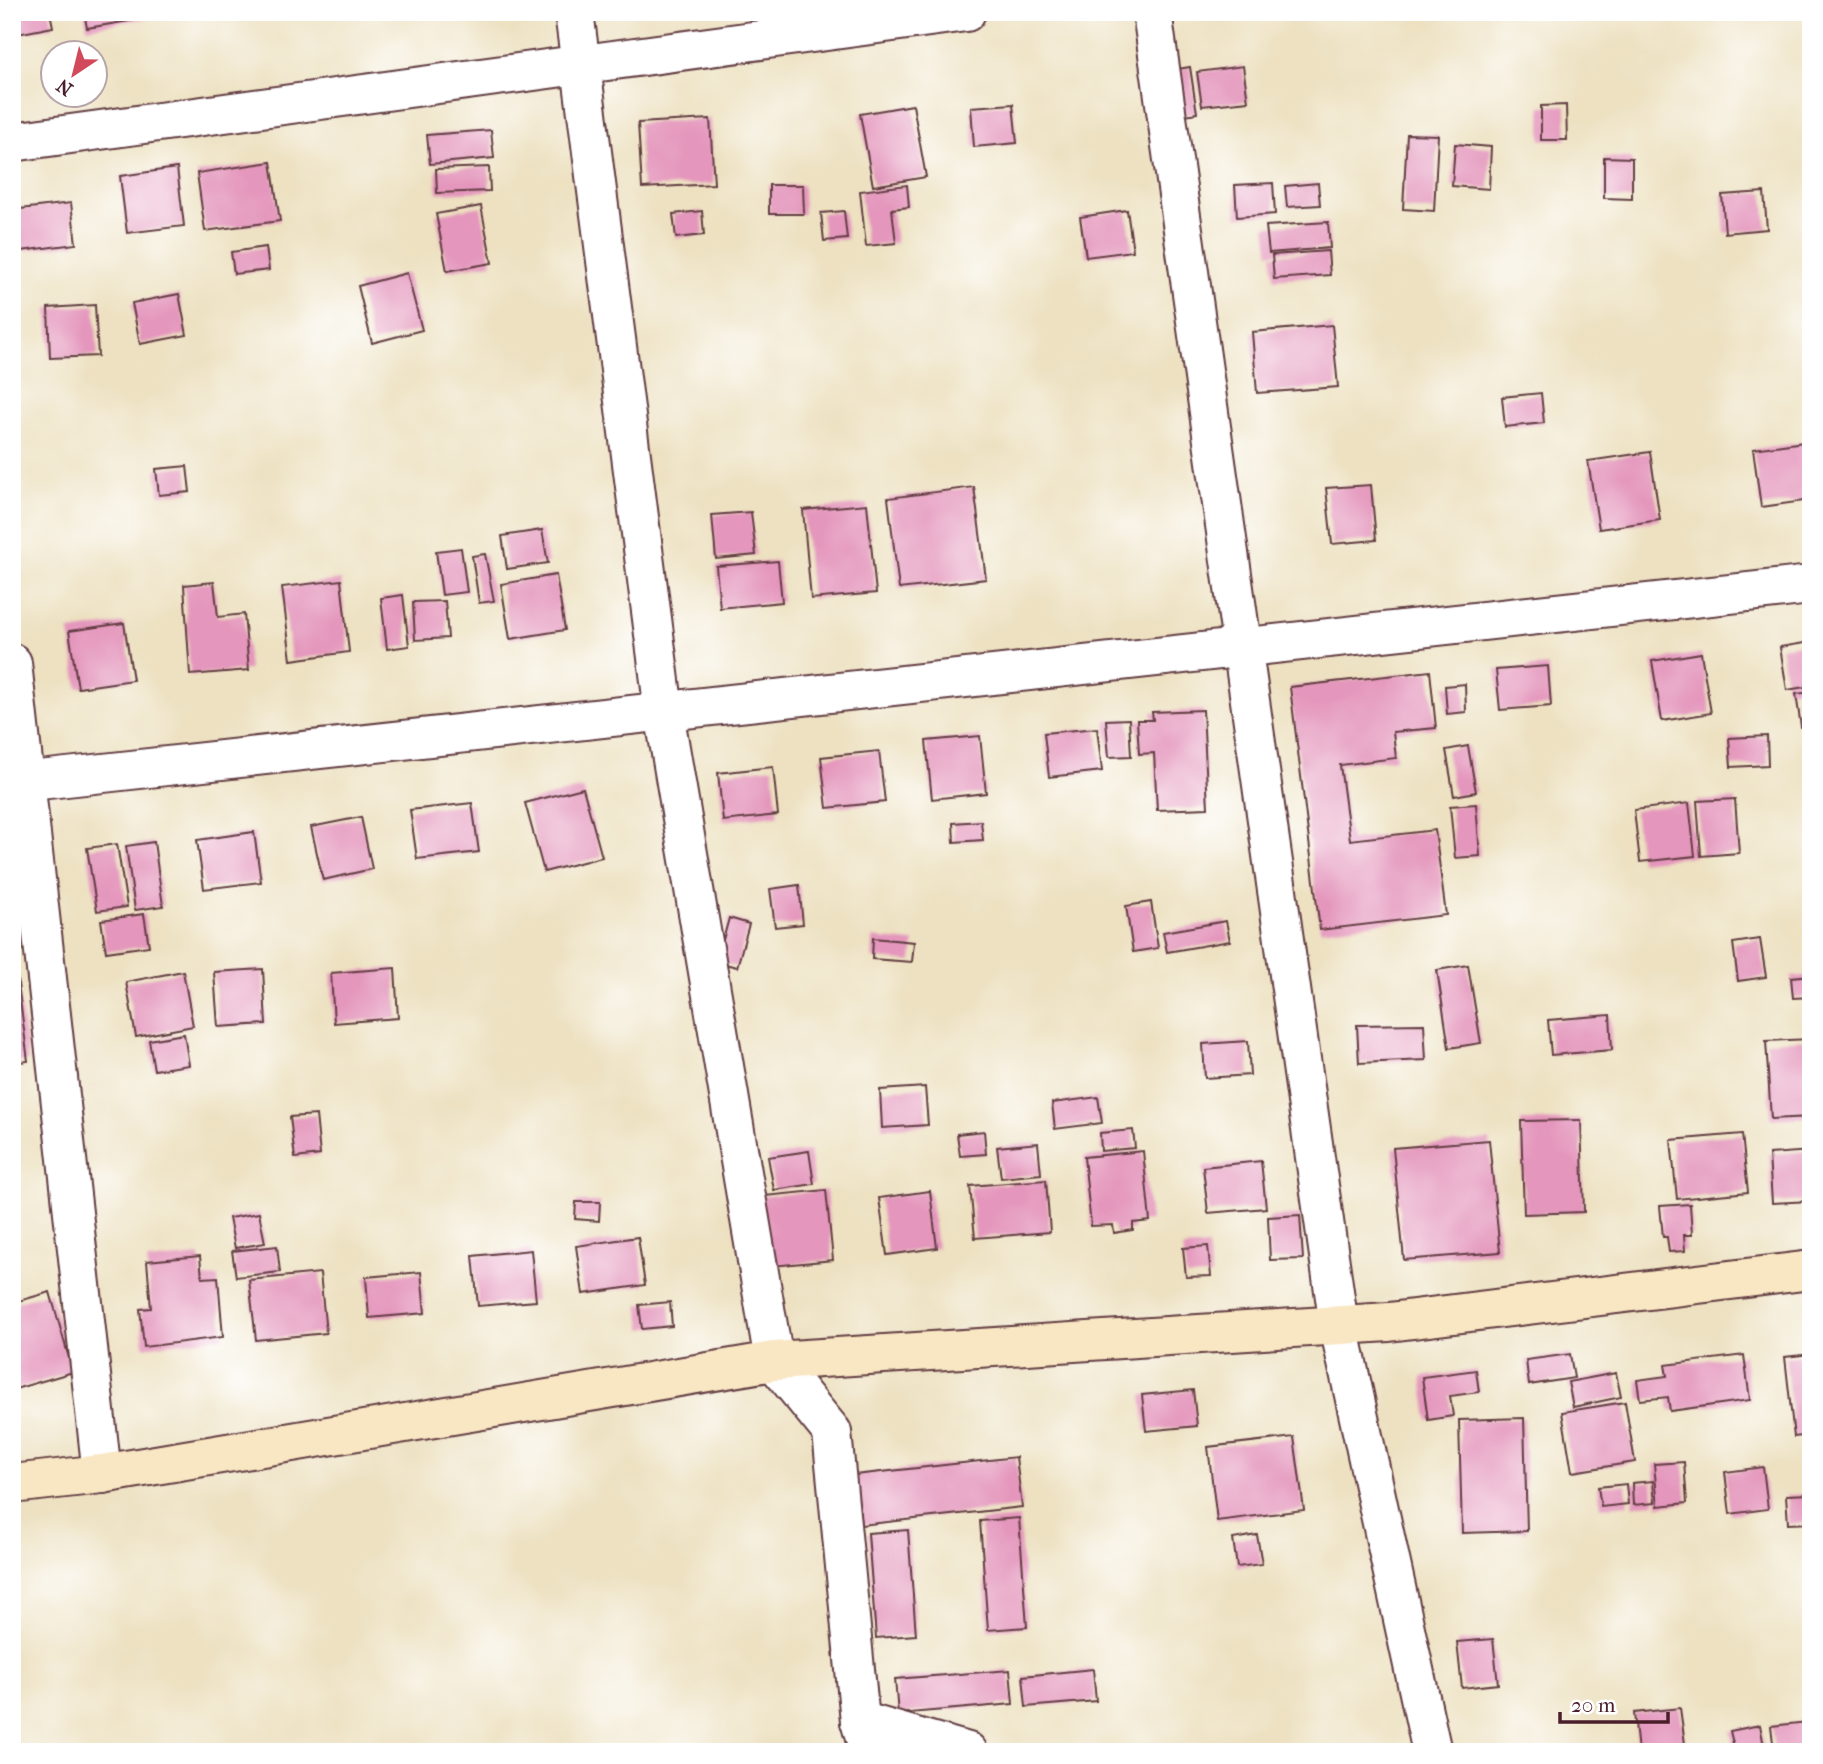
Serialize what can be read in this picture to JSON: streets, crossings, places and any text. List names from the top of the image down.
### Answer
{
  "scale_bar": "20 m",
  "north": "bottom left"
}
